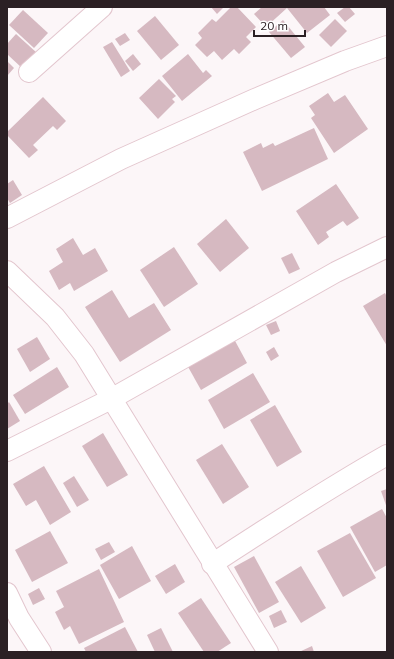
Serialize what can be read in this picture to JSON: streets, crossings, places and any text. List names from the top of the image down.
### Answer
{
  "scale_bar": "20 m"
}
